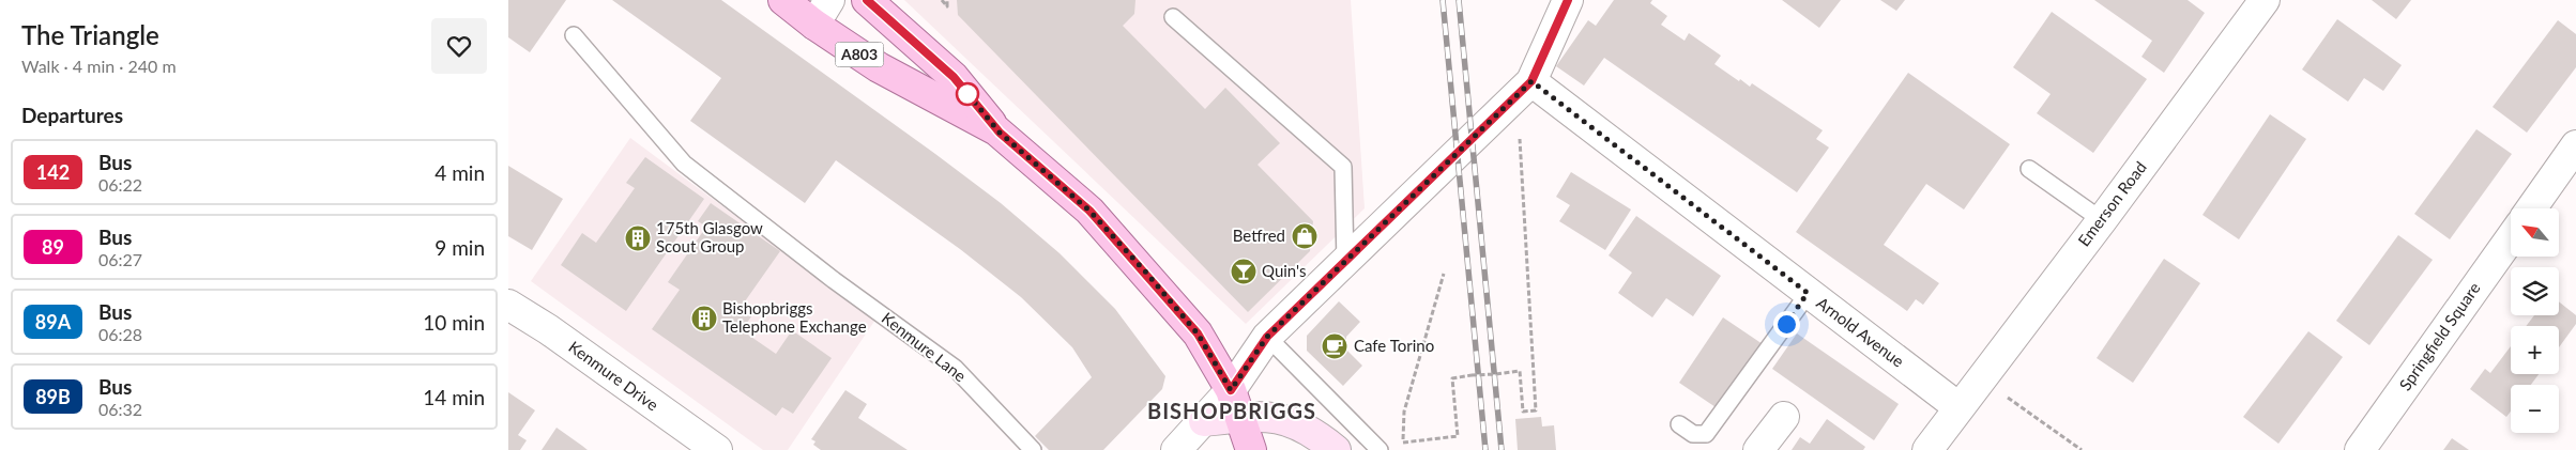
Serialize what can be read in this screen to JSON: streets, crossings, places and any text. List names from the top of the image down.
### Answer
{
  "streets": {
    "main road": ["A803"],
    "street": [
      "Emerson Road",
      "Arnold Avenue",
      "Springfield Square",
      "Kenmure Drive"
    ],
    "lane": ["Kenmure Lane"]
  },
  "crossings": [
    ["Emerson Road", "Arnold Avenue"]
  ],
  "districts": ["BISHOPBRIGGS"],
  "places": {
    "shop": ["Betfred"],
    "building": ["175th Glasgow Scout Group", "Bishopbriggs Telephone Exchange"],
    "bar": ["Quin's"],
    "cafe": ["Cafe Torino"]
  },
  "lines": ["bus line 142"],
  "north": "top left",
  "page": {
    "heading": [
      ["The Triangle", "Walk · 4 min · 240 m"],
      "Departures"
    ],
    "list": [
      {
        "mark": "142",
        "name": "Bus",
        "note": "06:22",
        "value": "4 min"
      },
      {
        "mark": "89",
        "name": "Bus",
        "note": "06:27",
        "value": "9 min"
      },
      {
        "mark": "89A",
        "name": "Bus",
        "note": "06:28",
        "value": "10 min"
      },
      {
        "mark": "89B",
        "name": "Bus",
        "note": "06:32",
        "value": "14 min"
      }
    ],
    "map_buttons": ["+", "−"]
  }
}
